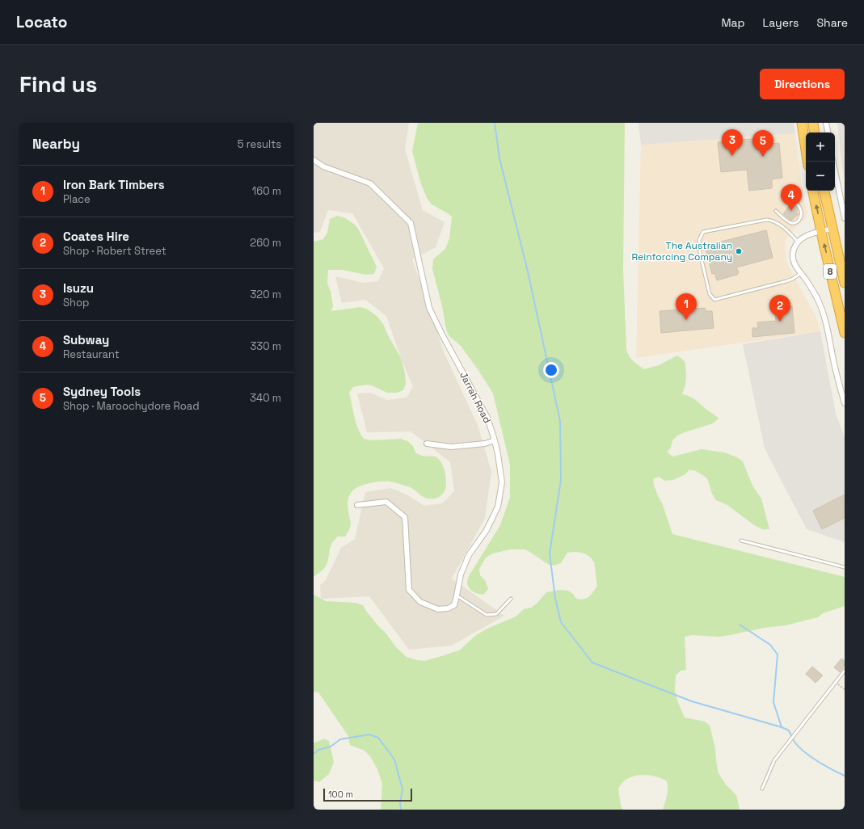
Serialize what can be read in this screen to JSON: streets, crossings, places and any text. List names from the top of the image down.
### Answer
{
  "streets": {
    "highway": ["8"],
    "street": ["Jarrah Road"]
  },
  "places": ["The Australian Reinforcing Company"],
  "scale_bar": "100 m",
  "page": {
    "header": "Locato",
    "nav": ["Map", "Layers", "Share"],
    "buttons": "Directions",
    "title": "Find us",
    "heading": ["Nearby", "5 results"],
    "pins": [
      "3",
      "5",
      "4",
      "1",
      "2"
    ],
    "map_buttons": ["+", "−"],
    "list": [
      {
        "mark": "1",
        "name": "Iron Bark Timbers",
        "note": "Place",
        "value": "160 m"
      },
      {
        "mark": "2",
        "name": "Coates Hire",
        "note": "Shop · Robert Street",
        "value": "260 m"
      },
      {
        "mark": "3",
        "name": "Isuzu",
        "note": "Shop",
        "value": "320 m"
      },
      {
        "mark": "4",
        "name": "Subway",
        "note": "Restaurant",
        "value": "330 m"
      },
      {
        "mark": "5",
        "name": "Sydney Tools",
        "note": "Shop · Maroochydore Road",
        "value": "340 m"
      }
    ],
    "scale": "100 m"
  }
}
